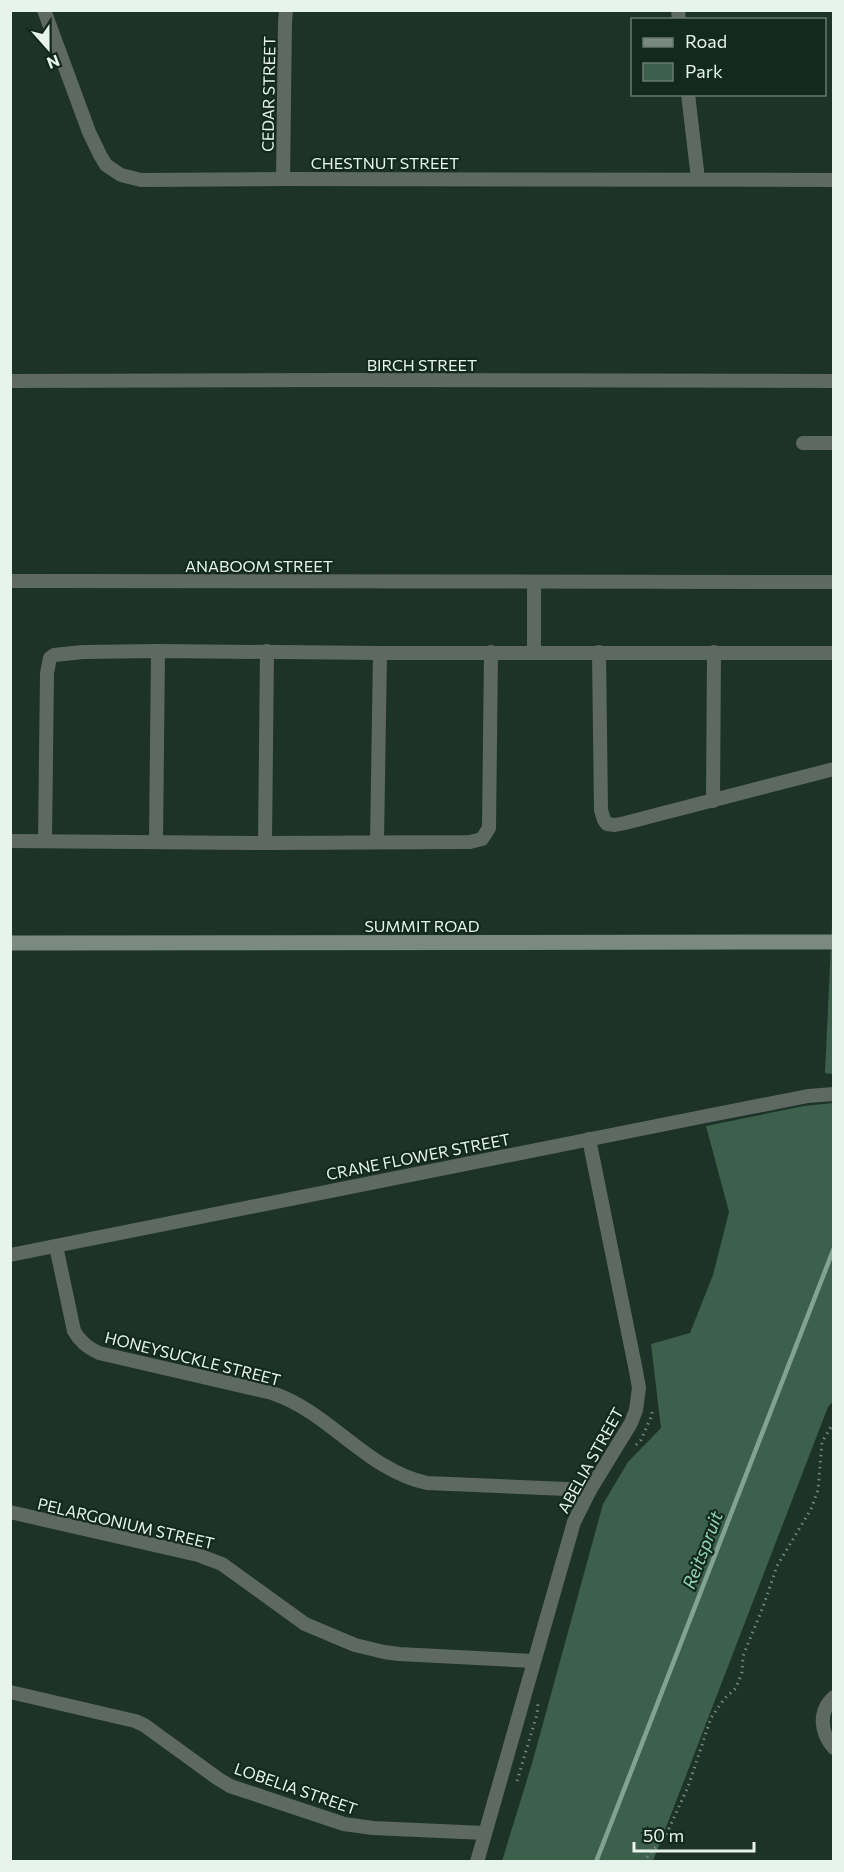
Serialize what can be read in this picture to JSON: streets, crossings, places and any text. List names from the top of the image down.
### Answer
{
  "streets": {
    "main road": ["SUMMIT ROAD"],
    "street": [
      "CEDAR STREET",
      "CHESTNUT STREET",
      "BIRCH STREET",
      "ANABOOM STREET",
      "CRANE FLOWER STREET",
      "HONEYSUCKLE STREET",
      "ABELIA STREET",
      "PELARGONIUM STREET",
      "LOBELIA STREET"
    ]
  },
  "crossings": [
    ["CEDAR STREET", "CHESTNUT STREET"],
    ["CRANE FLOWER STREET", "HONEYSUCKLE STREET"],
    ["CRANE FLOWER STREET", "ABELIA STREET"],
    ["HONEYSUCKLE STREET", "ABELIA STREET"],
    ["ABELIA STREET", "PELARGONIUM STREET"],
    ["ABELIA STREET", "LOBELIA STREET"]
  ],
  "water": ["Reitspruit"],
  "legend": ["Road", "Park"],
  "scale_bar": "50 m",
  "north": "bottom"
}
